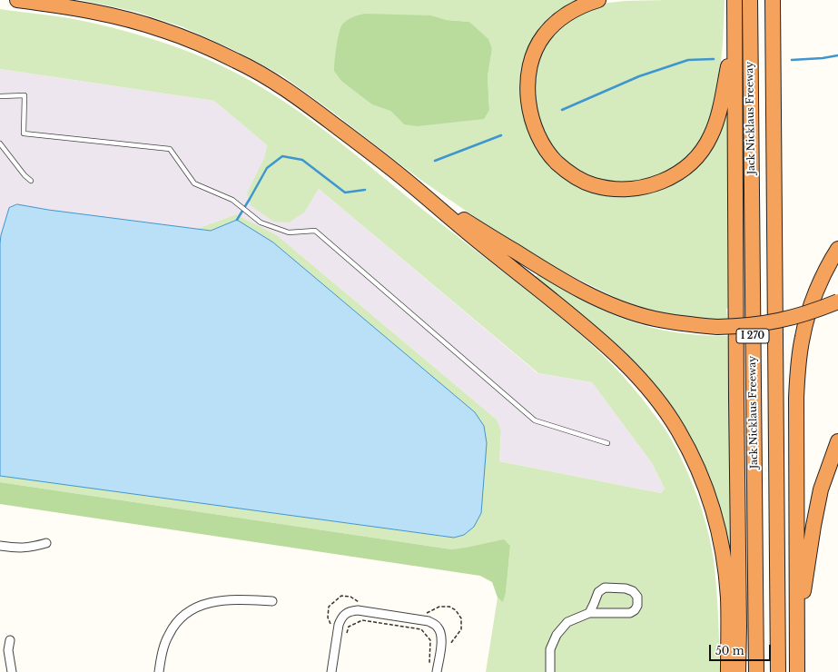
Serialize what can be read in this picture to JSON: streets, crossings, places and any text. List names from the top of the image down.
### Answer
{
  "streets": {
    "highway": ["Jack Nicklaus Freeway", "I 270"]
  },
  "scale_bar": "50 m"
}
